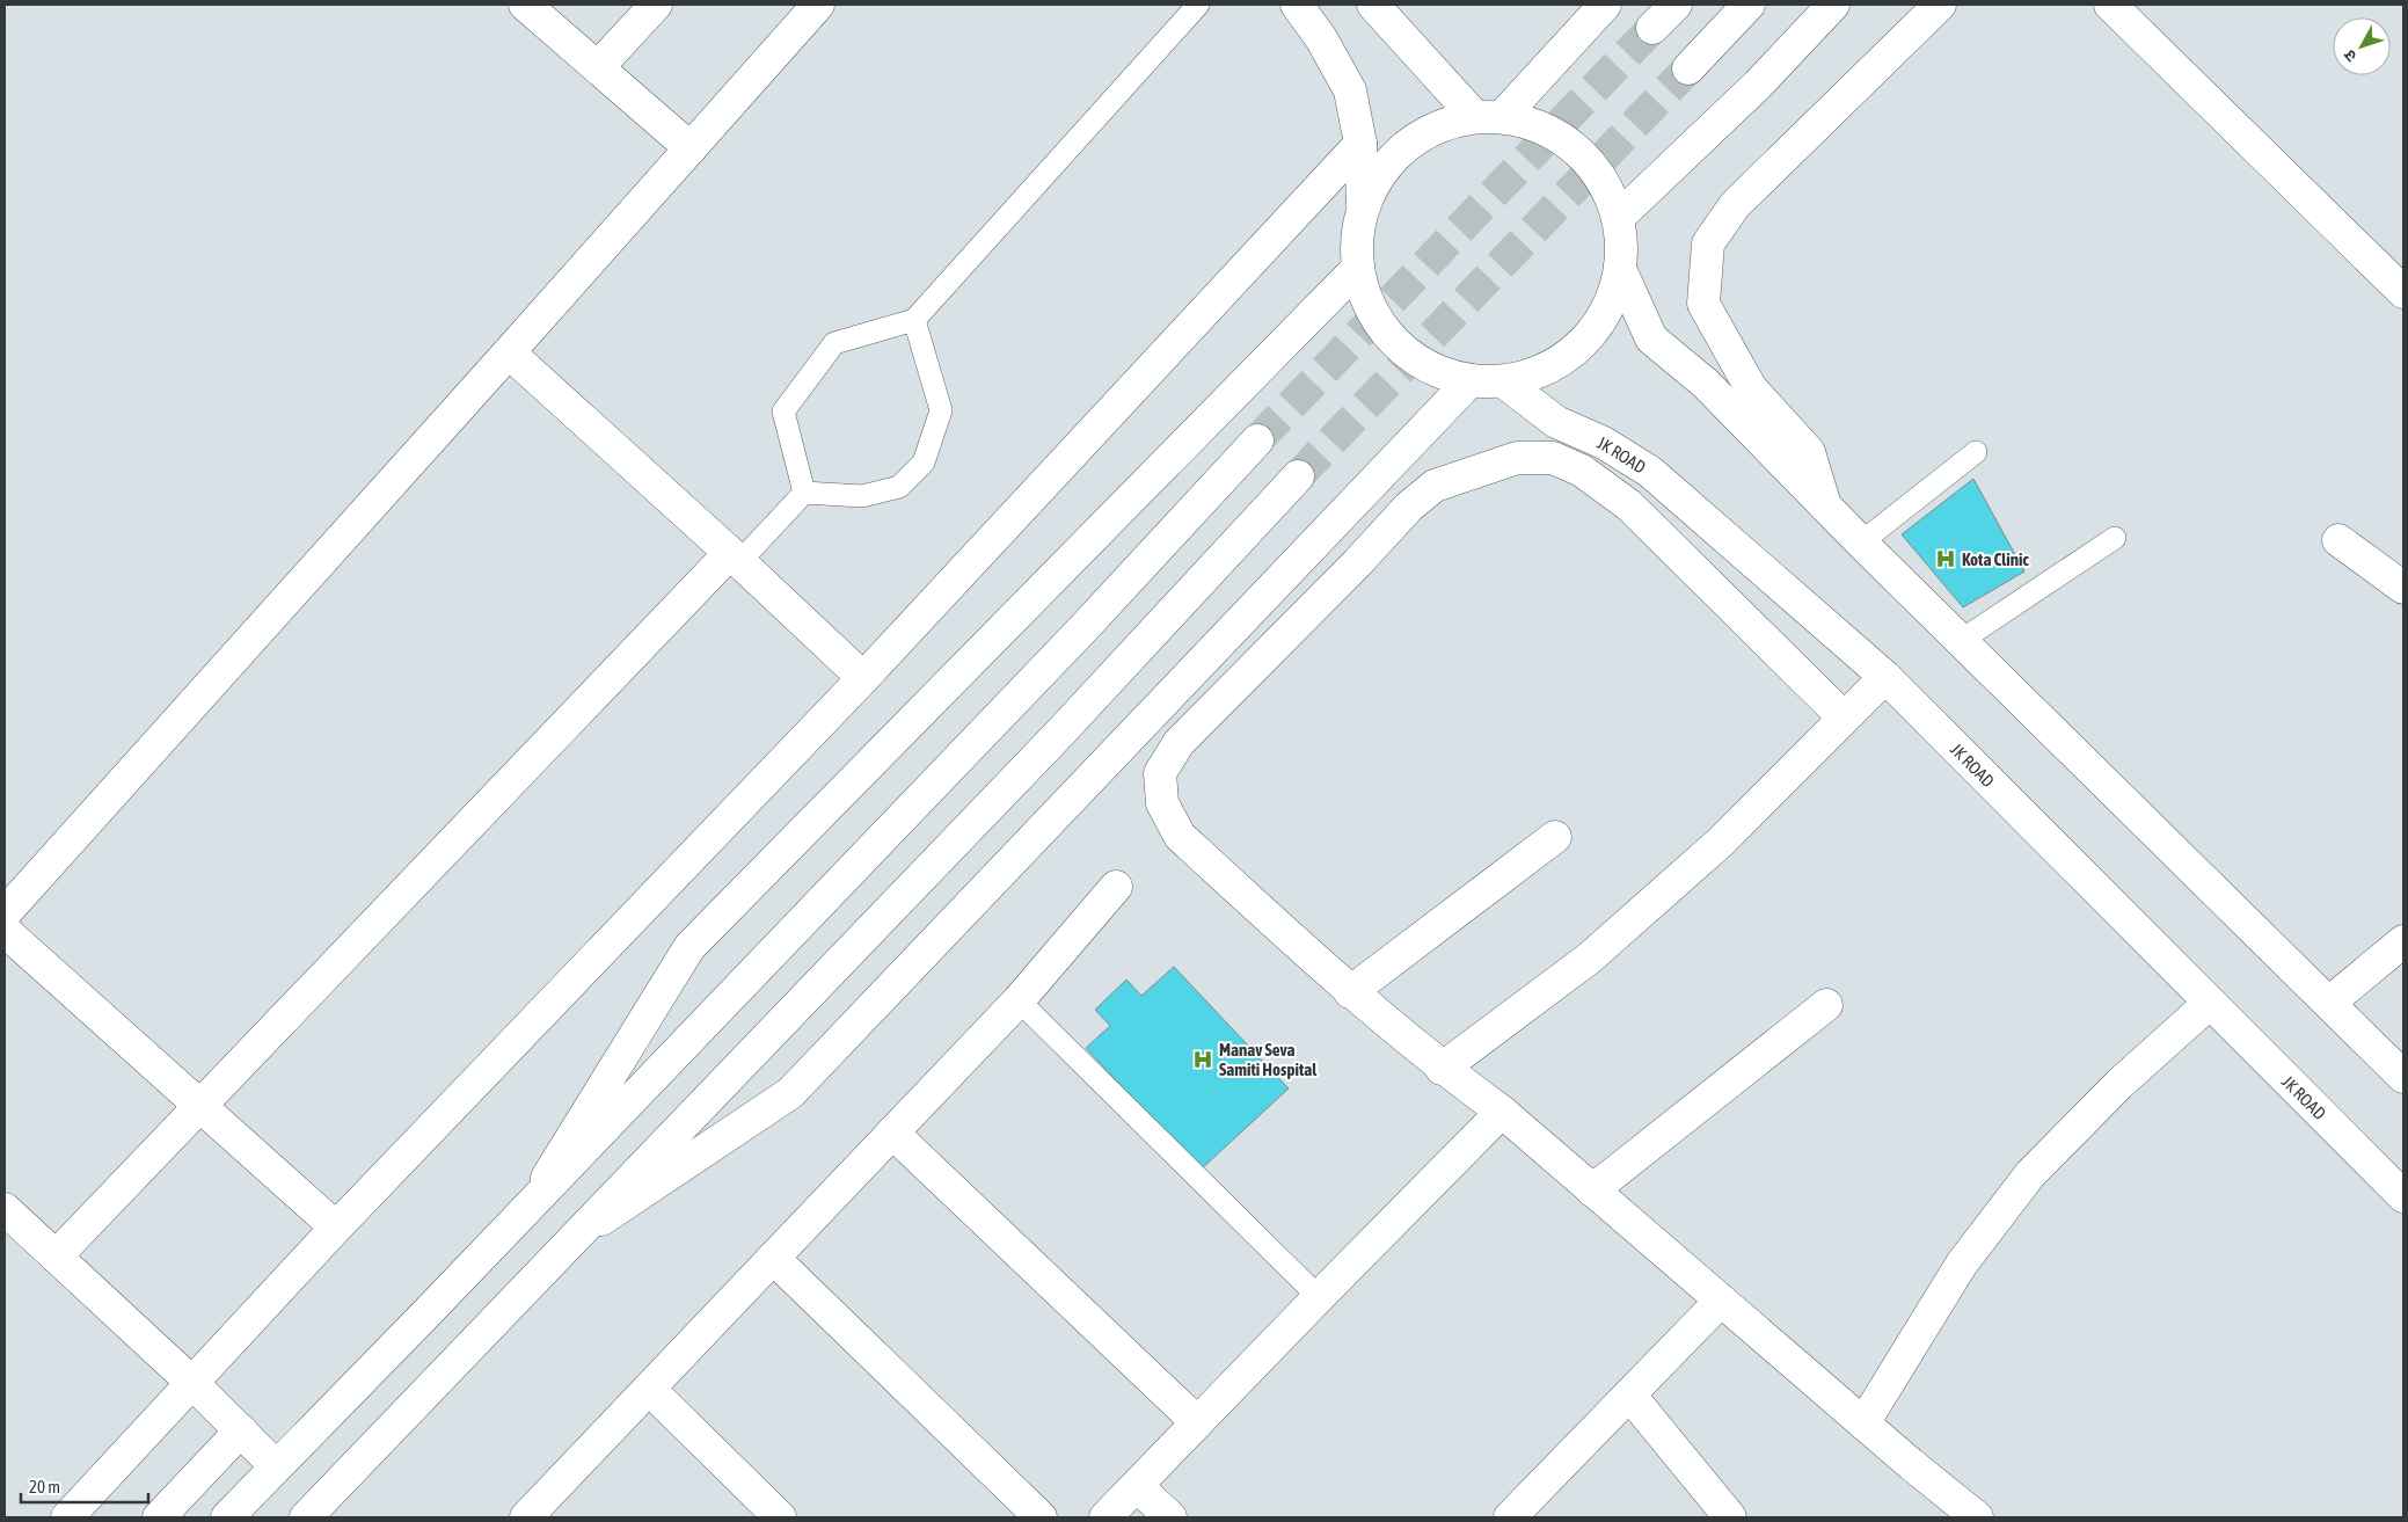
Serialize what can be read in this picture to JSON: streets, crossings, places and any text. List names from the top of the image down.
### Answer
{
  "streets": {
    "street": ["JK ROAD"]
  },
  "places": {
    "hospital": ["Kota Clinic", "Manav Seva Samiti Hospital"]
  },
  "scale_bar": "20 m",
  "north": "bottom left"
}
